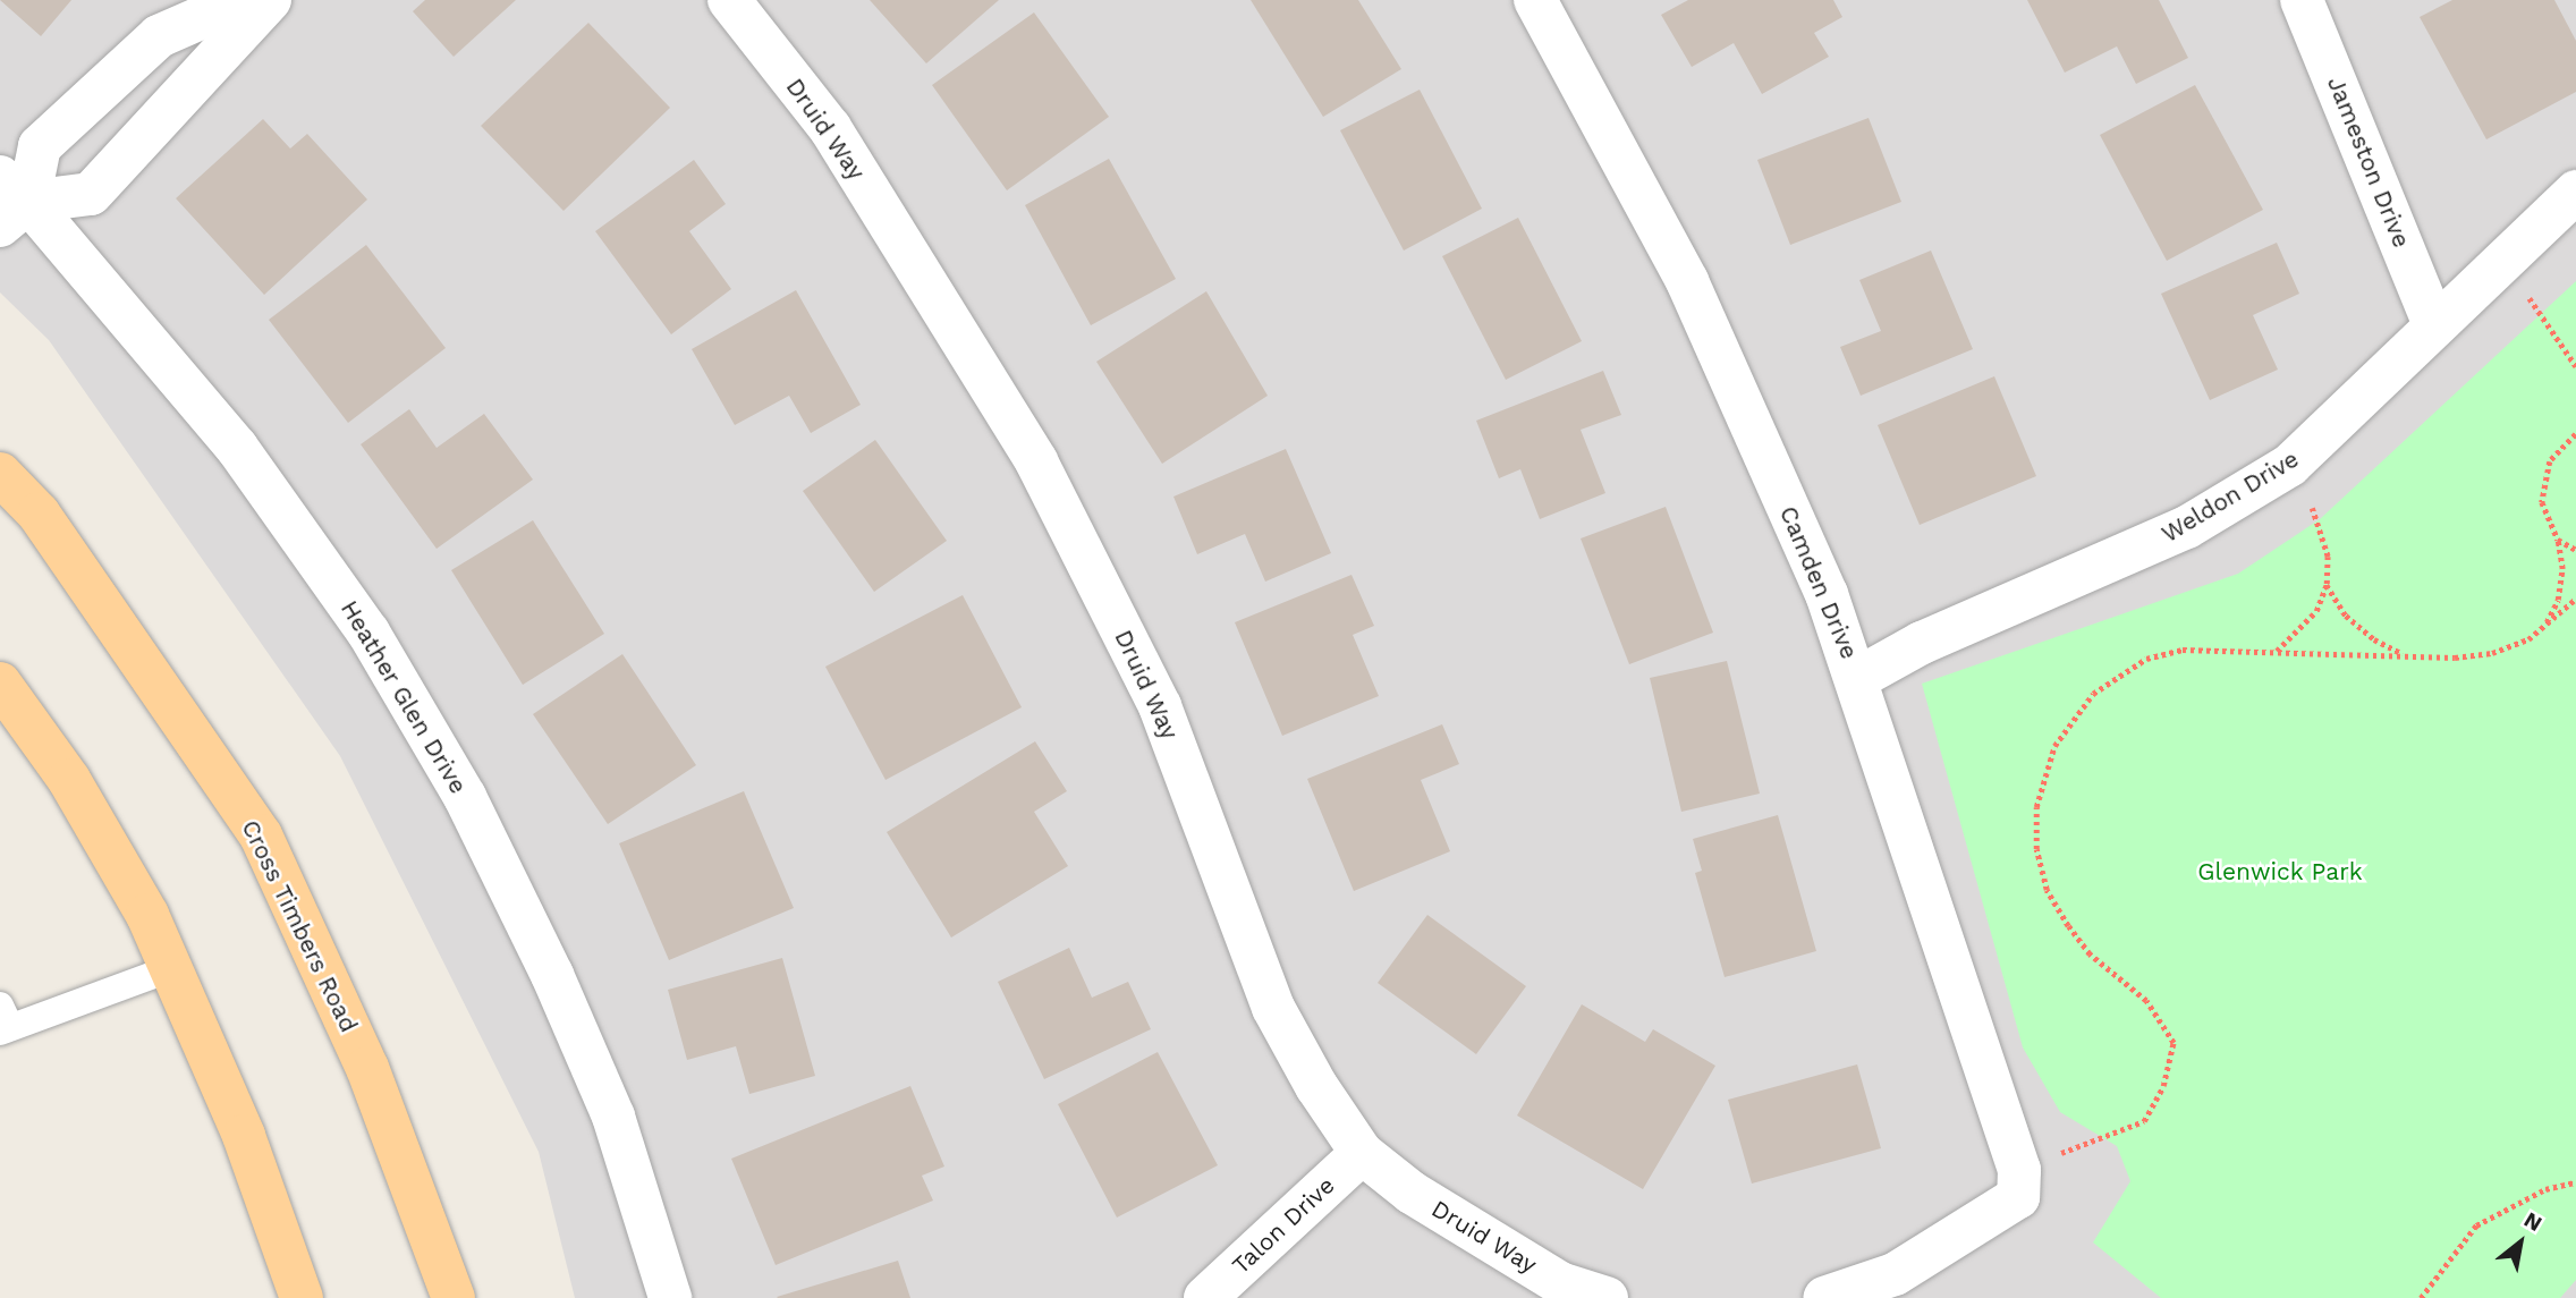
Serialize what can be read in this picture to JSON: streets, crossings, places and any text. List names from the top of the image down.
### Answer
{
  "streets": {
    "main road": ["Cross Timbers Road"],
    "street": [
      "Druid Way",
      "Jameston Drive",
      "Weldon Drive",
      "Camden Drive",
      "Heather Glen Drive",
      "Talon Drive"
    ]
  },
  "crossings": [
    ["Druid Way", "Talon Drive"],
    ["Jameston Drive", "Weldon Drive"],
    ["Weldon Drive", "Camden Drive"]
  ],
  "parks": ["Glenwick Park"],
  "north": "top right"
}
